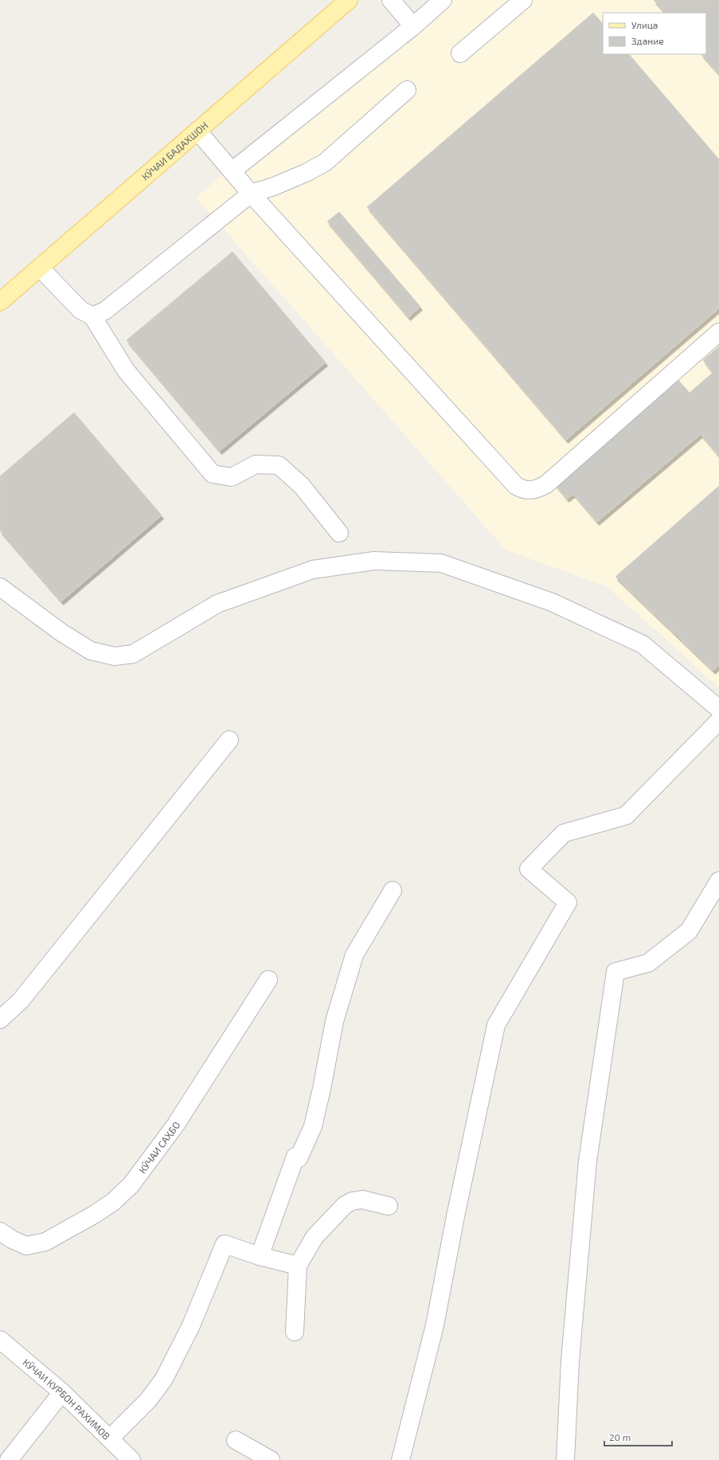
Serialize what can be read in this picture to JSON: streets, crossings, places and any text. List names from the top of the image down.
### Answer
{
  "streets": {
    "main road": ["КӮЧАИ БАДАХШОН"],
    "street": ["КӮЧАИ САҲБО", "КӮЧАИ КУРБОН РАХИМОВ"]
  },
  "legend": ["Улица", "Здание"],
  "scale_bar": "20 m"
}
